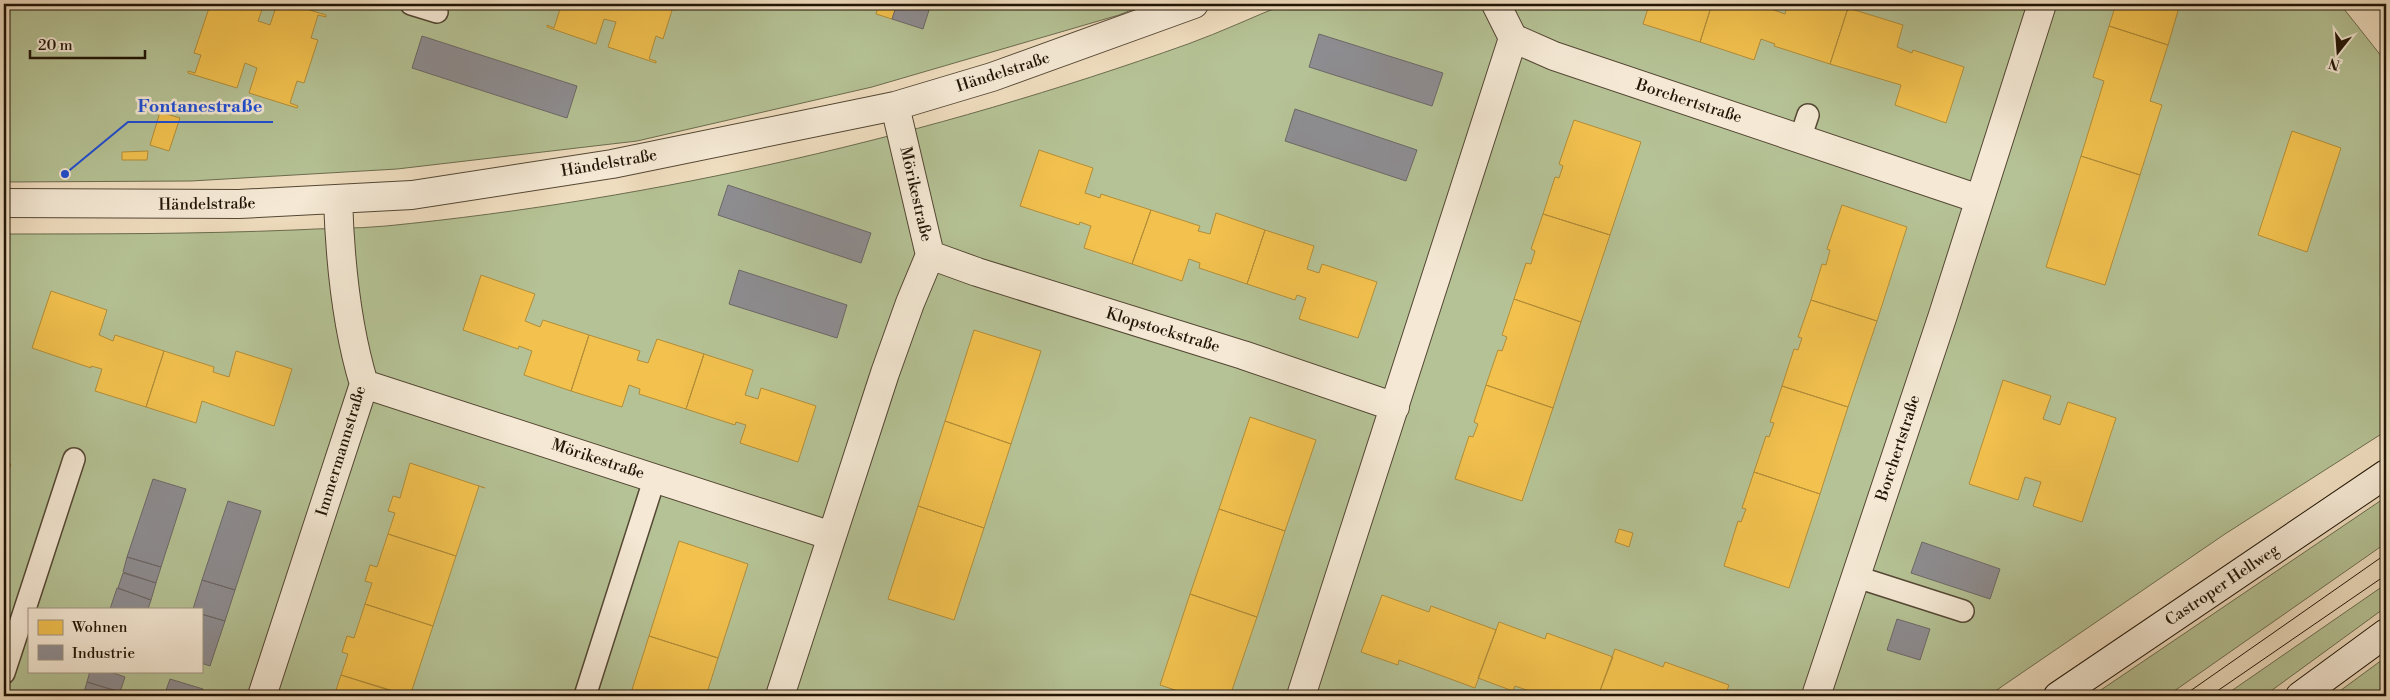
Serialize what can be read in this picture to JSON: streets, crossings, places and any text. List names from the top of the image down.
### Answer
{
  "streets": {
    "street": [
      "Händelstraße",
      "Borchertstraße",
      "Mörikestraße",
      "Klopstockstraße",
      "Immermannstraße",
      "Castroper Hellweg"
    ]
  },
  "crossings": [
    ["Händelstraße", "Mörikestraße"],
    ["Händelstraße", "Immermannstraße"],
    ["Mörikestraße", "Klopstockstraße"],
    ["Mörikestraße", "Immermannstraße"]
  ],
  "places": ["Fontanestraße"],
  "legend": ["Wohnen", "Industrie"],
  "scale_bar": "20 m",
  "north": "bottom"
}
